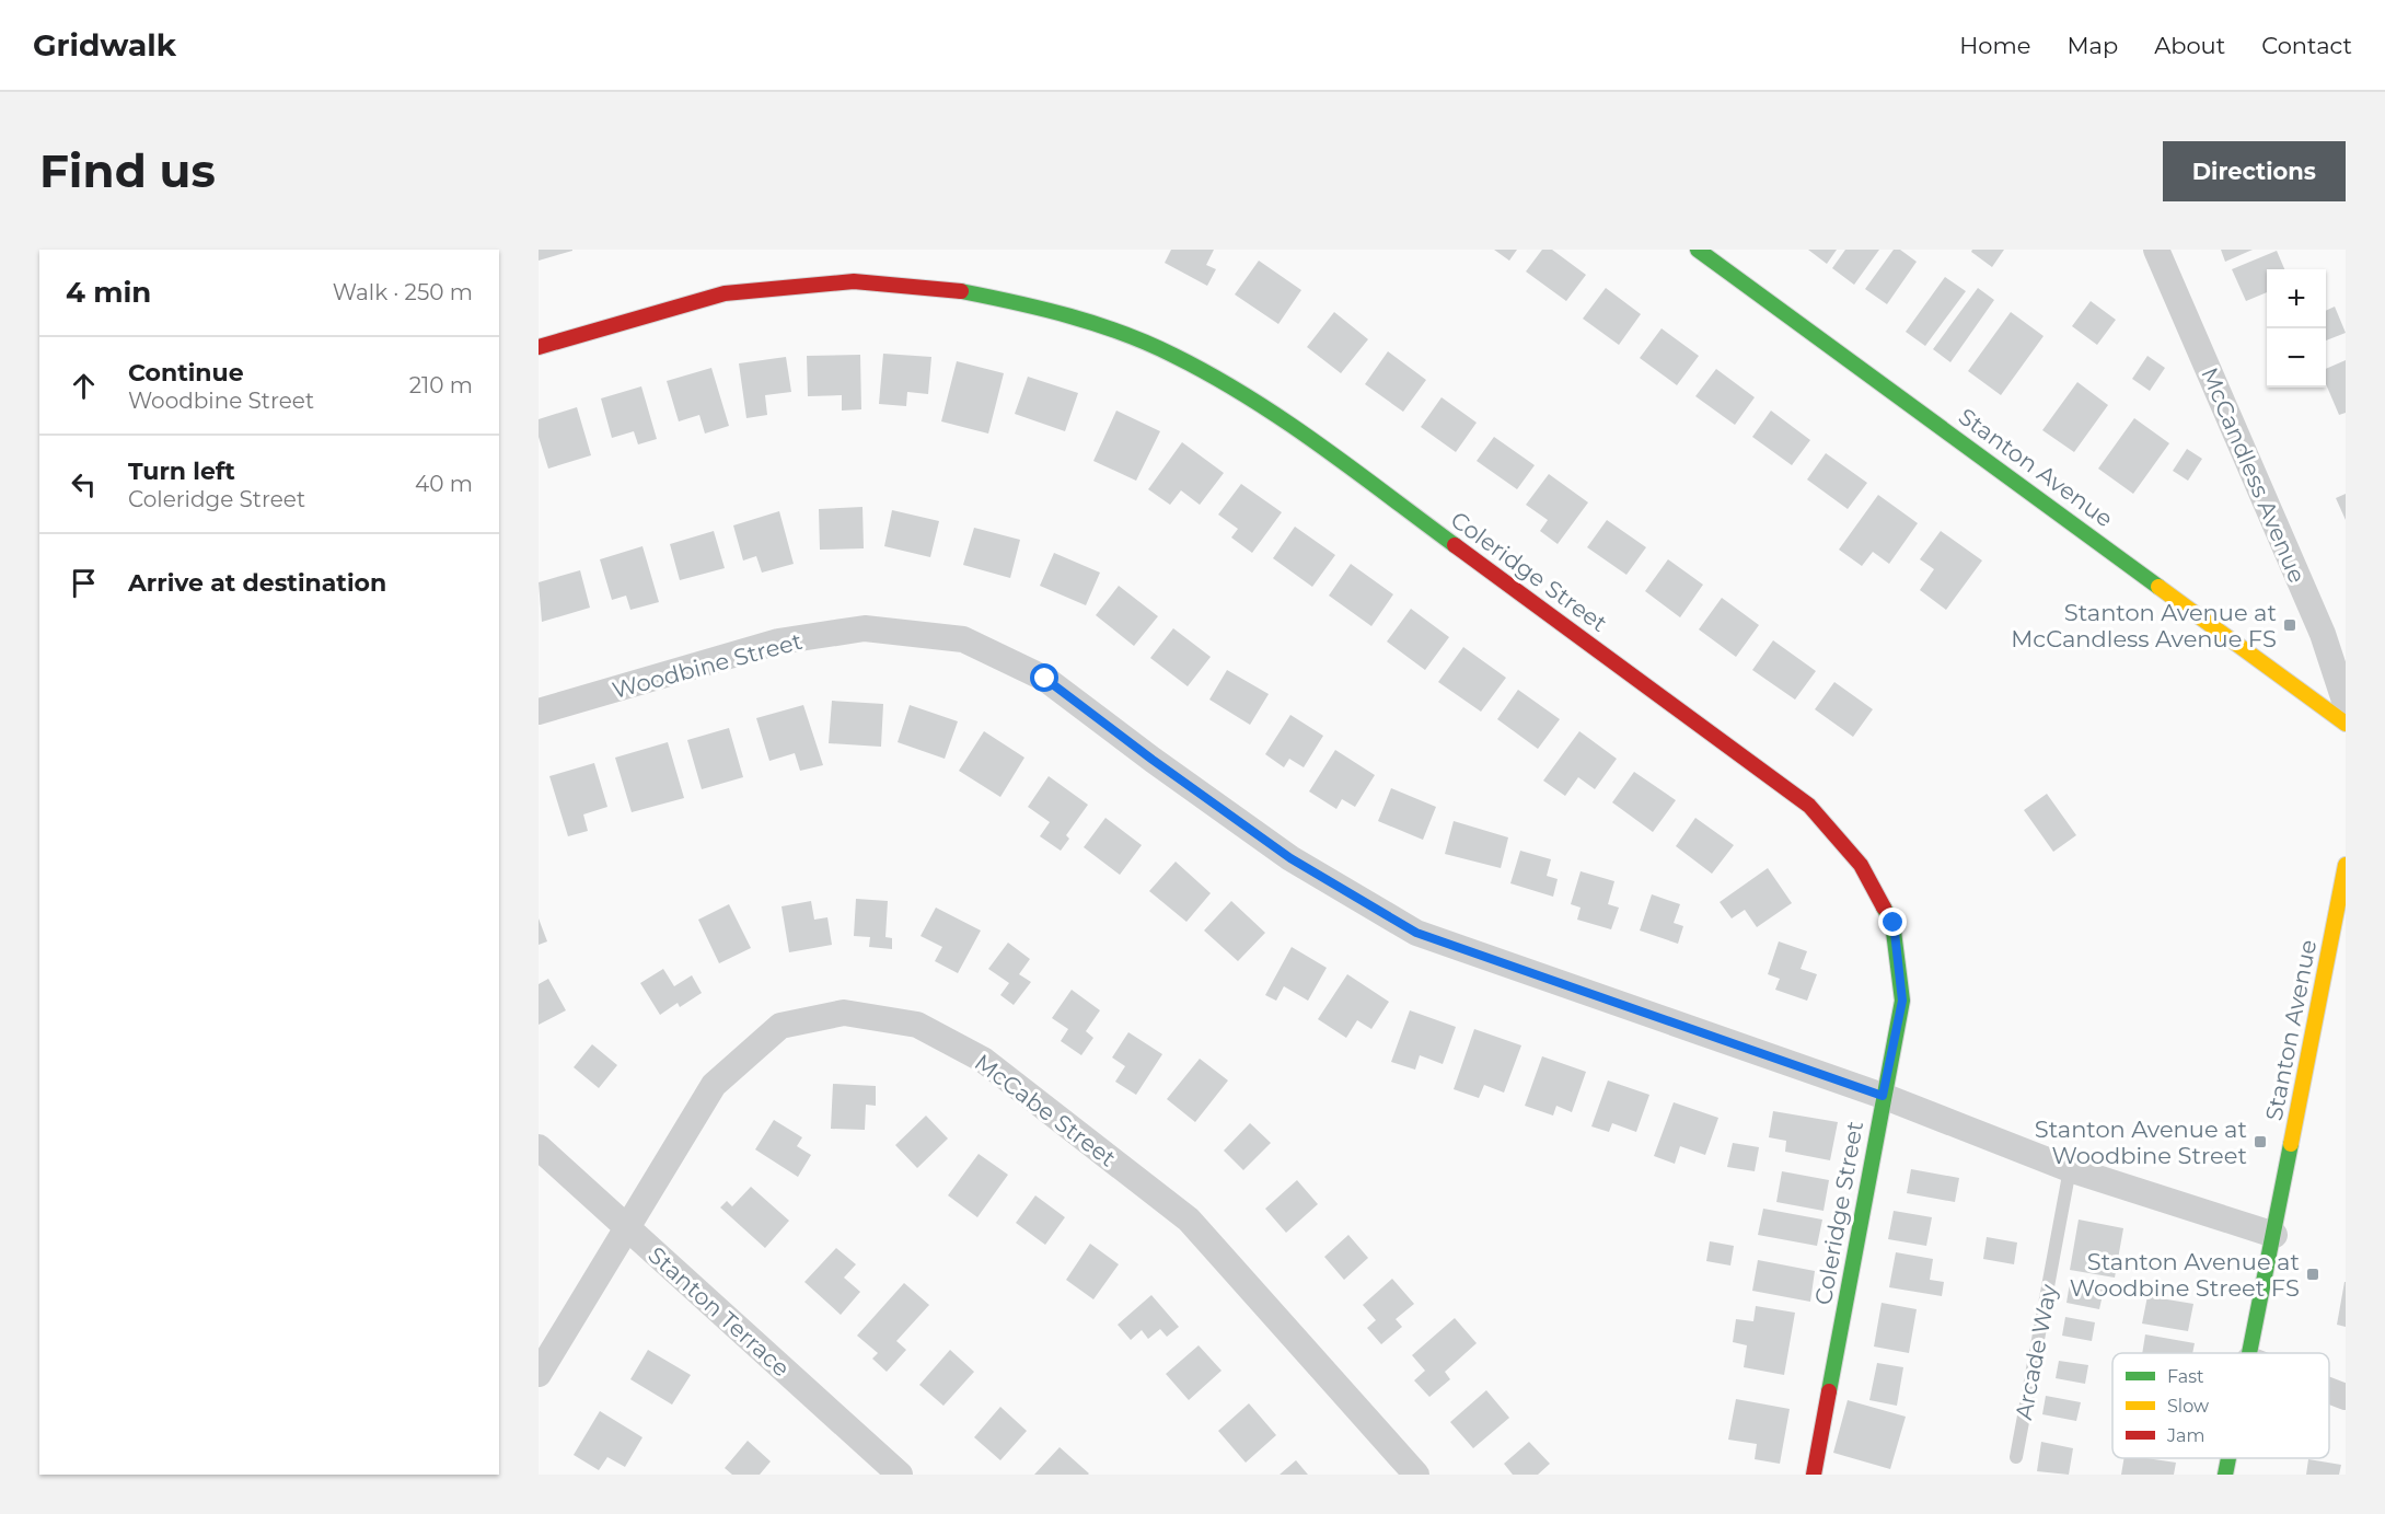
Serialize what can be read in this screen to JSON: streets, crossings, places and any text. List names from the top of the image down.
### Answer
{
  "streets": {
    "street": [
      "Stanton Avenue",
      "McCandless Avenue",
      "Coleridge Street",
      "Woodbine Street",
      "McCabe Street",
      "Stanton Terrace"
    ],
    "lane": ["Arcade Way"]
  },
  "crossings": [
    ["Stanton Avenue", "Woodbine Street"],
    ["Coleridge Street", "Woodbine Street"],
    ["Woodbine Street", "Arcade Way"],
    ["McCabe Street", "Stanton Terrace"]
  ],
  "places": {
    "transit": ["Stanton Avenue at McCandless Avenue FS", "Stanton Avenue at Woodbine Street", "Stanton Avenue at Woodbine Street FS"]
  },
  "legend": ["Fast", "Slow", "Jam"],
  "page": {
    "header": "Gridwalk",
    "nav": [
      "Home",
      "Map",
      "About",
      "Contact"
    ],
    "buttons": "Directions",
    "title": "Find us",
    "heading": ["4 min", "Walk · 250 m"],
    "map_buttons": ["+", "−"],
    "list": [
      ["Continue", "Woodbine Street", "210 m"],
      ["Turn left", "Coleridge Street", "40 m"],
      "Arrive at destination"
    ]
  }
}
